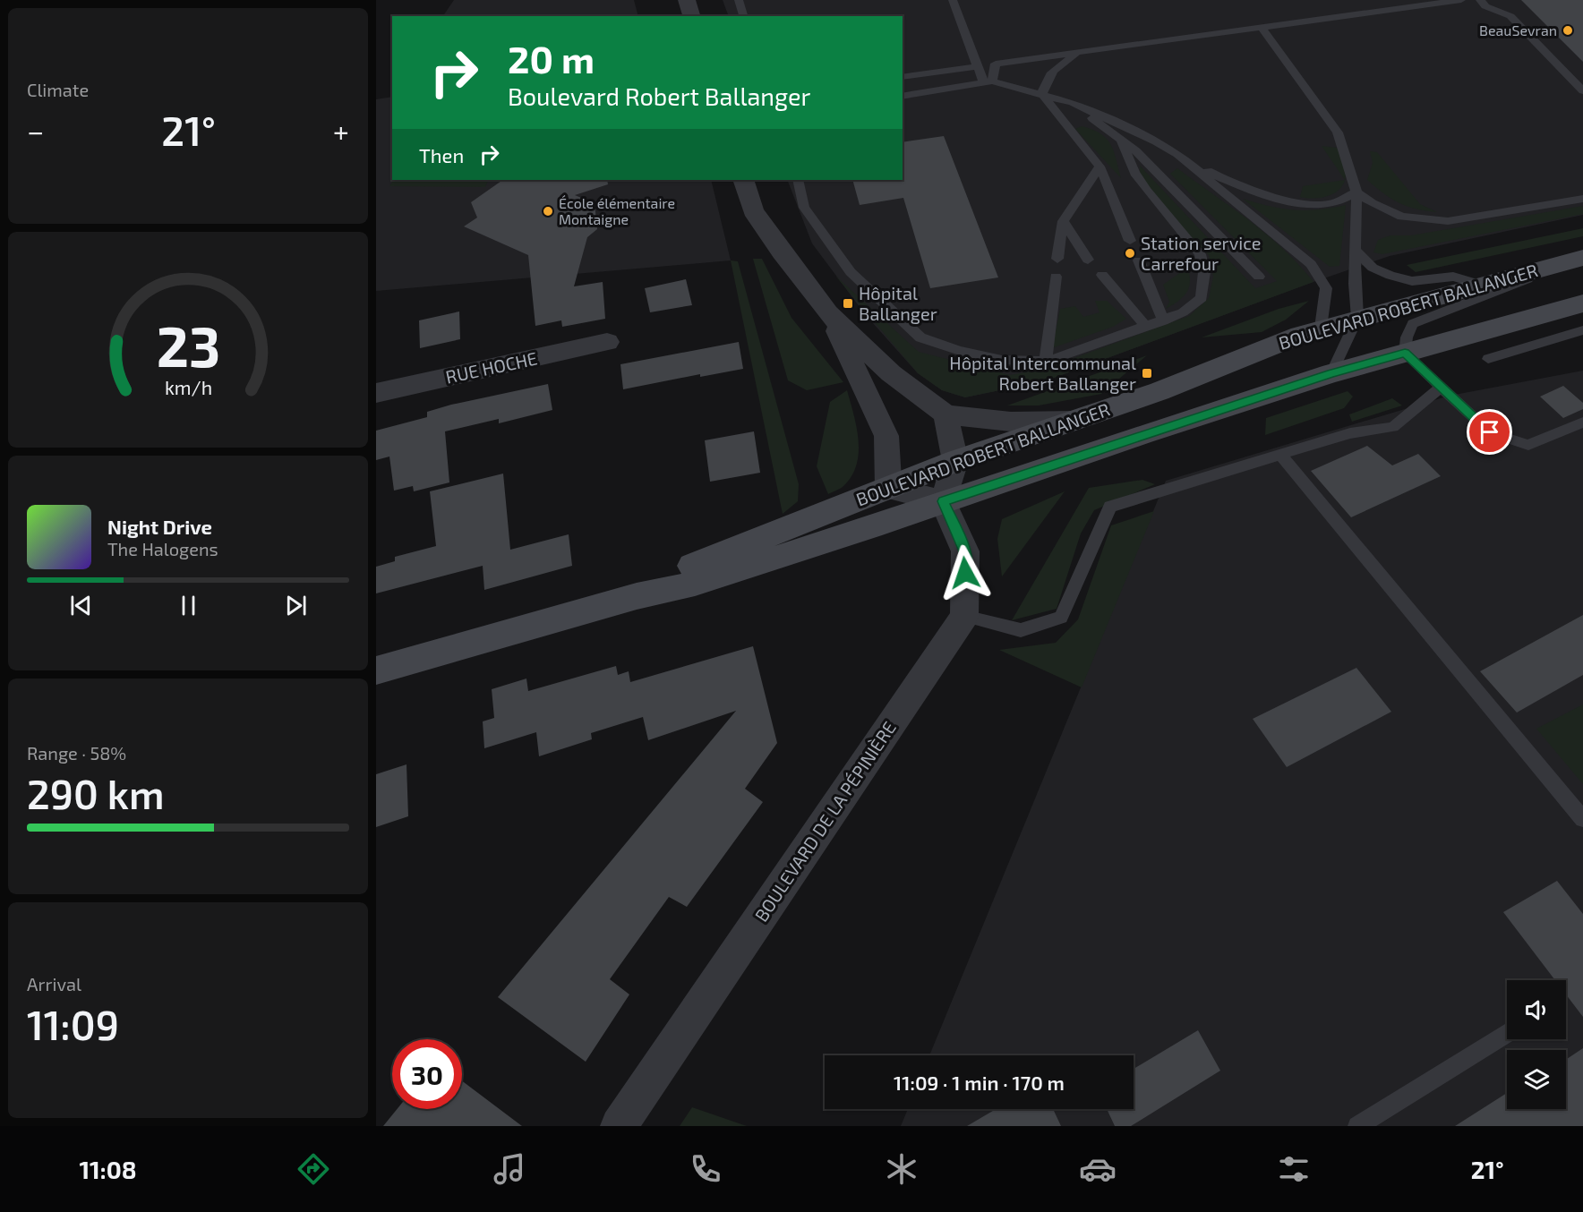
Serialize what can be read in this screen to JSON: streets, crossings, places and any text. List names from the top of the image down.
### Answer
{
  "streets": {
    "main road": ["BOULEVARD ROBERT BALLANGER"],
    "street": ["RUE HOCHE", "BOULEVARD DE LA PÉPINIÈRE"]
  },
  "places": {
    "other": ["BeauSevran", "École élémentaire Montaigne", "Station service Carrefour"],
    "transit": ["Hôpital Ballanger", "Hôpital Intercommunal Robert Ballanger"]
  },
  "page": {
    "tile": [
      "Climate",
      ["Range · 58%", "290 km"],
      ["Arrival", "11:09"]
    ],
    "turn": ["20 m", "Boulevard Robert Ballanger"],
    "heat": ["−", "21°", "+"],
    "then": "Then",
    "song": ["Night Drive", "The Halogens"],
    "limit": "30",
    "trip": "11:09 · 1 min · 170 m",
    "tabs": ["11:08", "21°"],
    "gauge": ["23", "km/h"]
  }
}
